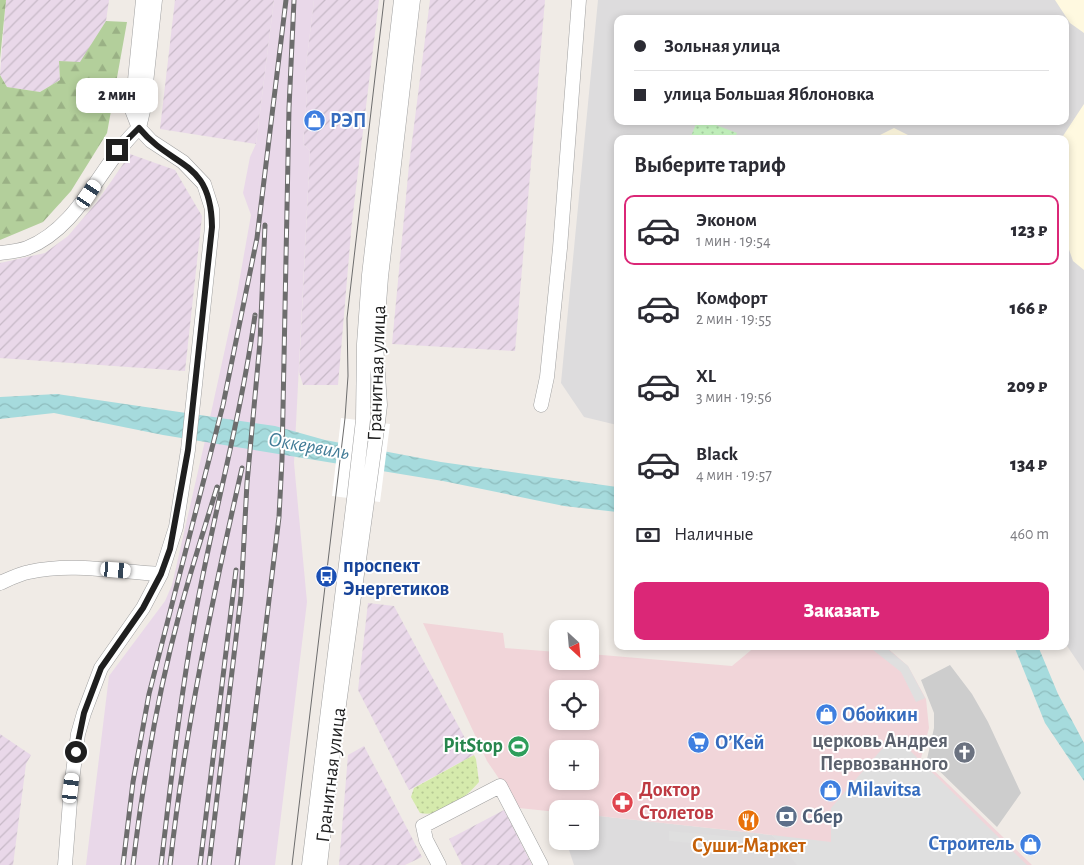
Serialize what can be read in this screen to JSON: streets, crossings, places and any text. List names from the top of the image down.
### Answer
{
  "streets": {
    "street": ["Гранитная улица"]
  },
  "water": ["Оккервиль"],
  "places": {
    "shop": [
      "РЭП",
      "Обойкин",
      "Milavitsa",
      "Строитель"
    ],
    "bus stop": ["проспект Энергетиков"],
    "supermarket": ["О’Кей"],
    "sports": ["PitStop"],
    "church": ["церковь Андрея Первозванного"],
    "pharmacy": ["Доктор Столетов"],
    "bank": ["Сбер"],
    "restaurant": ["Суши-Маркет"]
  },
  "north": "bottom right",
  "page": {
    "banner": ["Зольная улица", "улица Большая Яблоновка"],
    "bubble": "2 мин",
    "heading": "Выберите тариф",
    "list": [
      {
        "name": "Эконом",
        "note": "1 мин · 19:54",
        "value": "123 ₽"
      },
      {
        "name": "Комфорт",
        "note": "2 мин · 19:55",
        "value": "166 ₽"
      },
      {
        "name": "XL",
        "note": "3 мин · 19:56",
        "value": "209 ₽"
      },
      {
        "name": "Black",
        "note": "4 мин · 19:57",
        "value": "134 ₽"
      }
    ],
    "pay": ["Наличные", "460 m"],
    "buttons": "Заказать",
    "map_buttons": ["+", "−"]
  }
}
